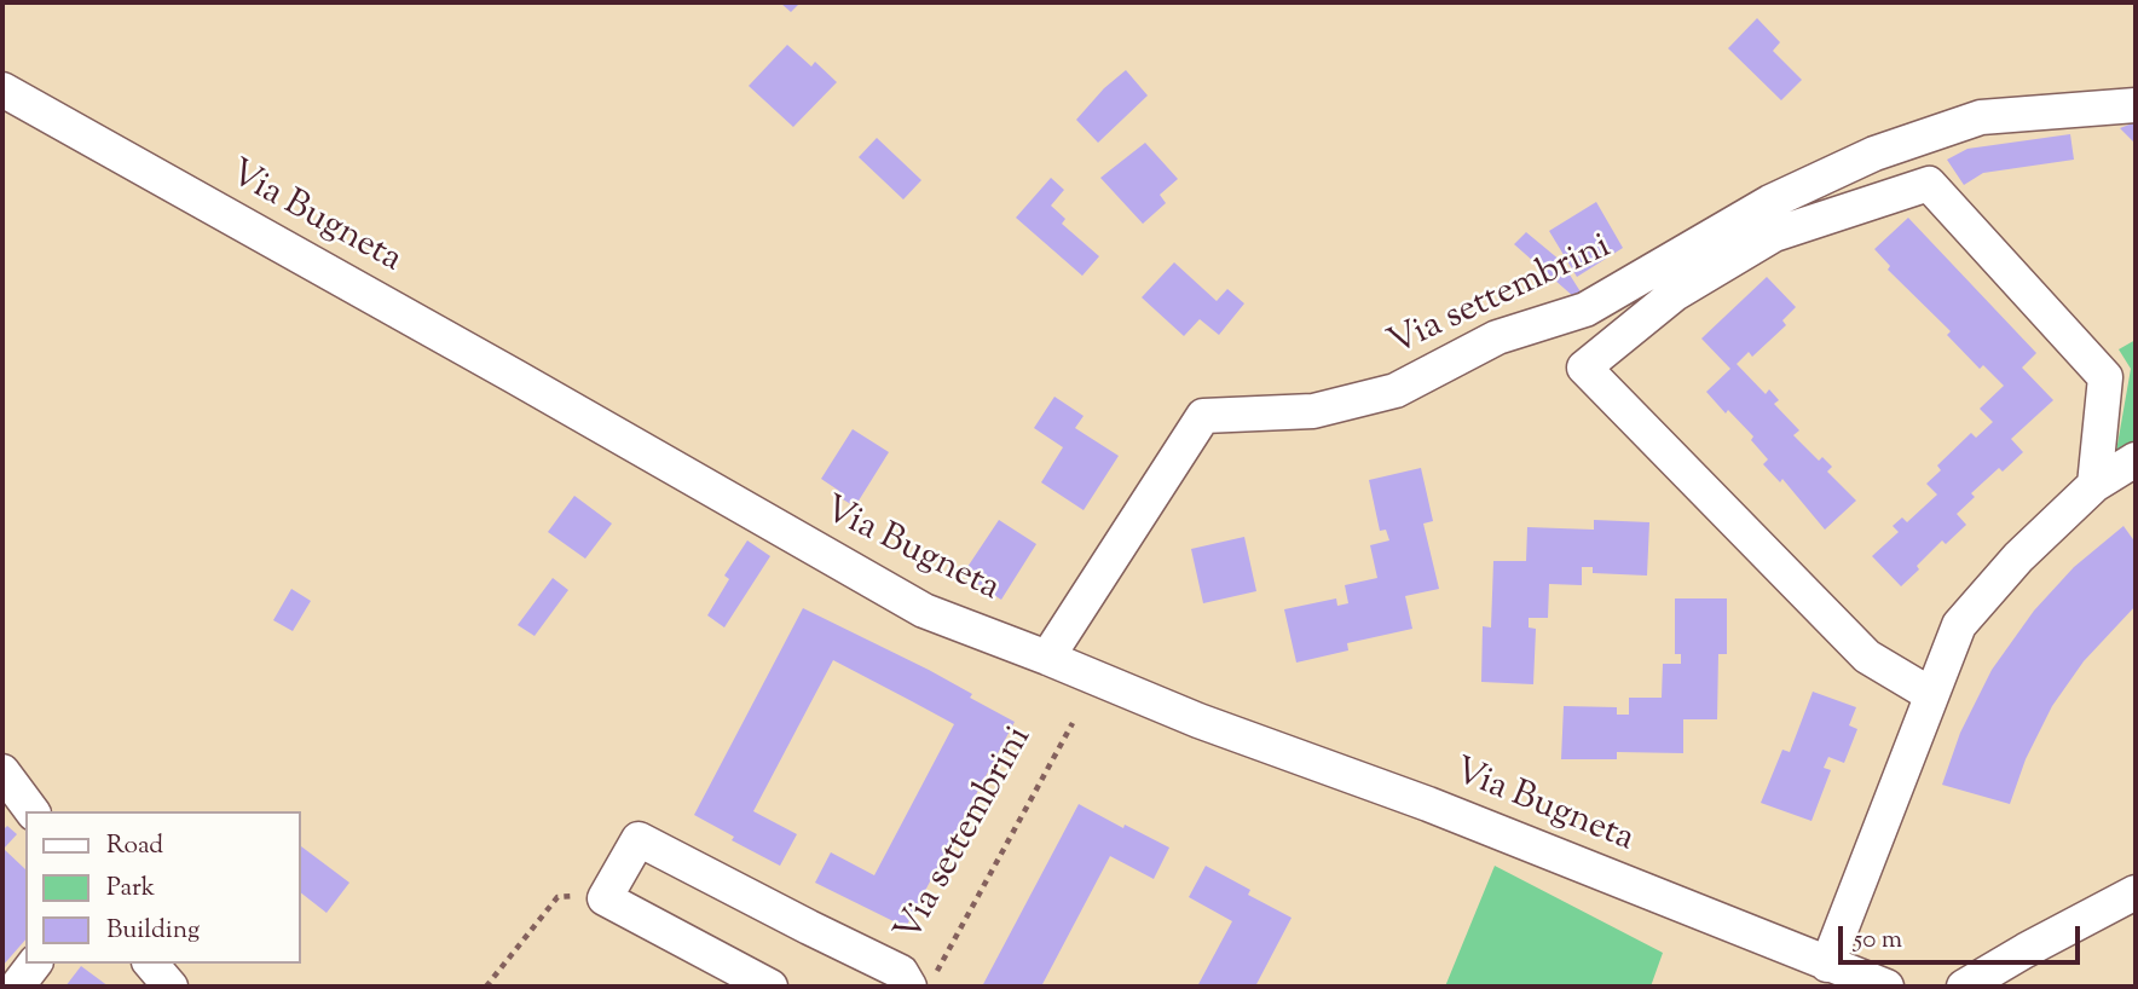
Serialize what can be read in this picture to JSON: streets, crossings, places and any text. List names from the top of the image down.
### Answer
{
  "streets": {
    "street": ["Via Bugneta", "Via settembrini"]
  },
  "crossings": [
    ["Via Bugneta", "Via settembrini"]
  ],
  "legend": ["Road", "Park", "Building"],
  "scale_bar": "50 m"
}
